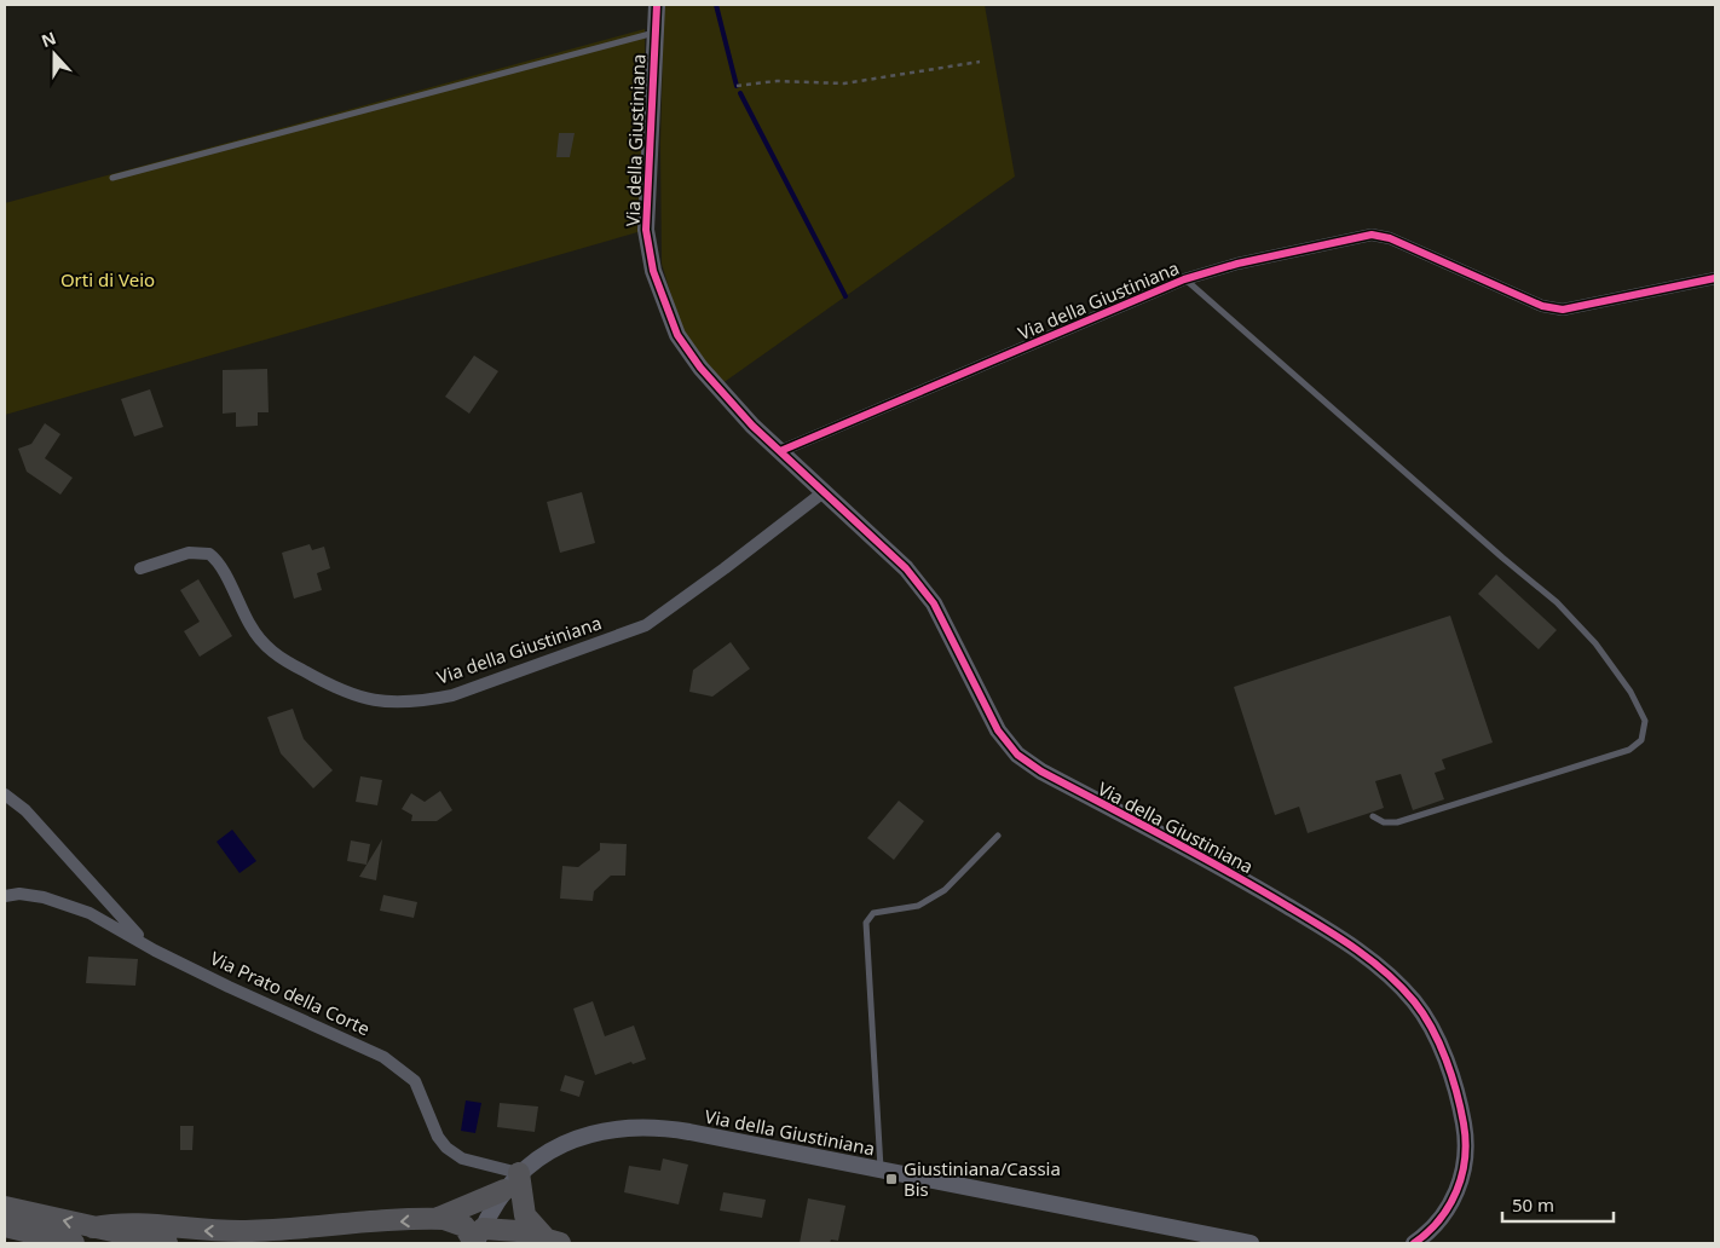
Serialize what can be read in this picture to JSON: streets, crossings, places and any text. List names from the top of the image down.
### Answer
{
  "streets": {
    "street": ["Via della Giustiniana", "Via Prato della Corte"]
  },
  "crossings": [
    ["Via della Giustiniana", "Via Prato della Corte"]
  ],
  "parks": ["Orti di Veio"],
  "places": {
    "transit": ["Giustiniana/Cassia Bis"]
  },
  "scale_bar": "50 m",
  "north": "top"
}
